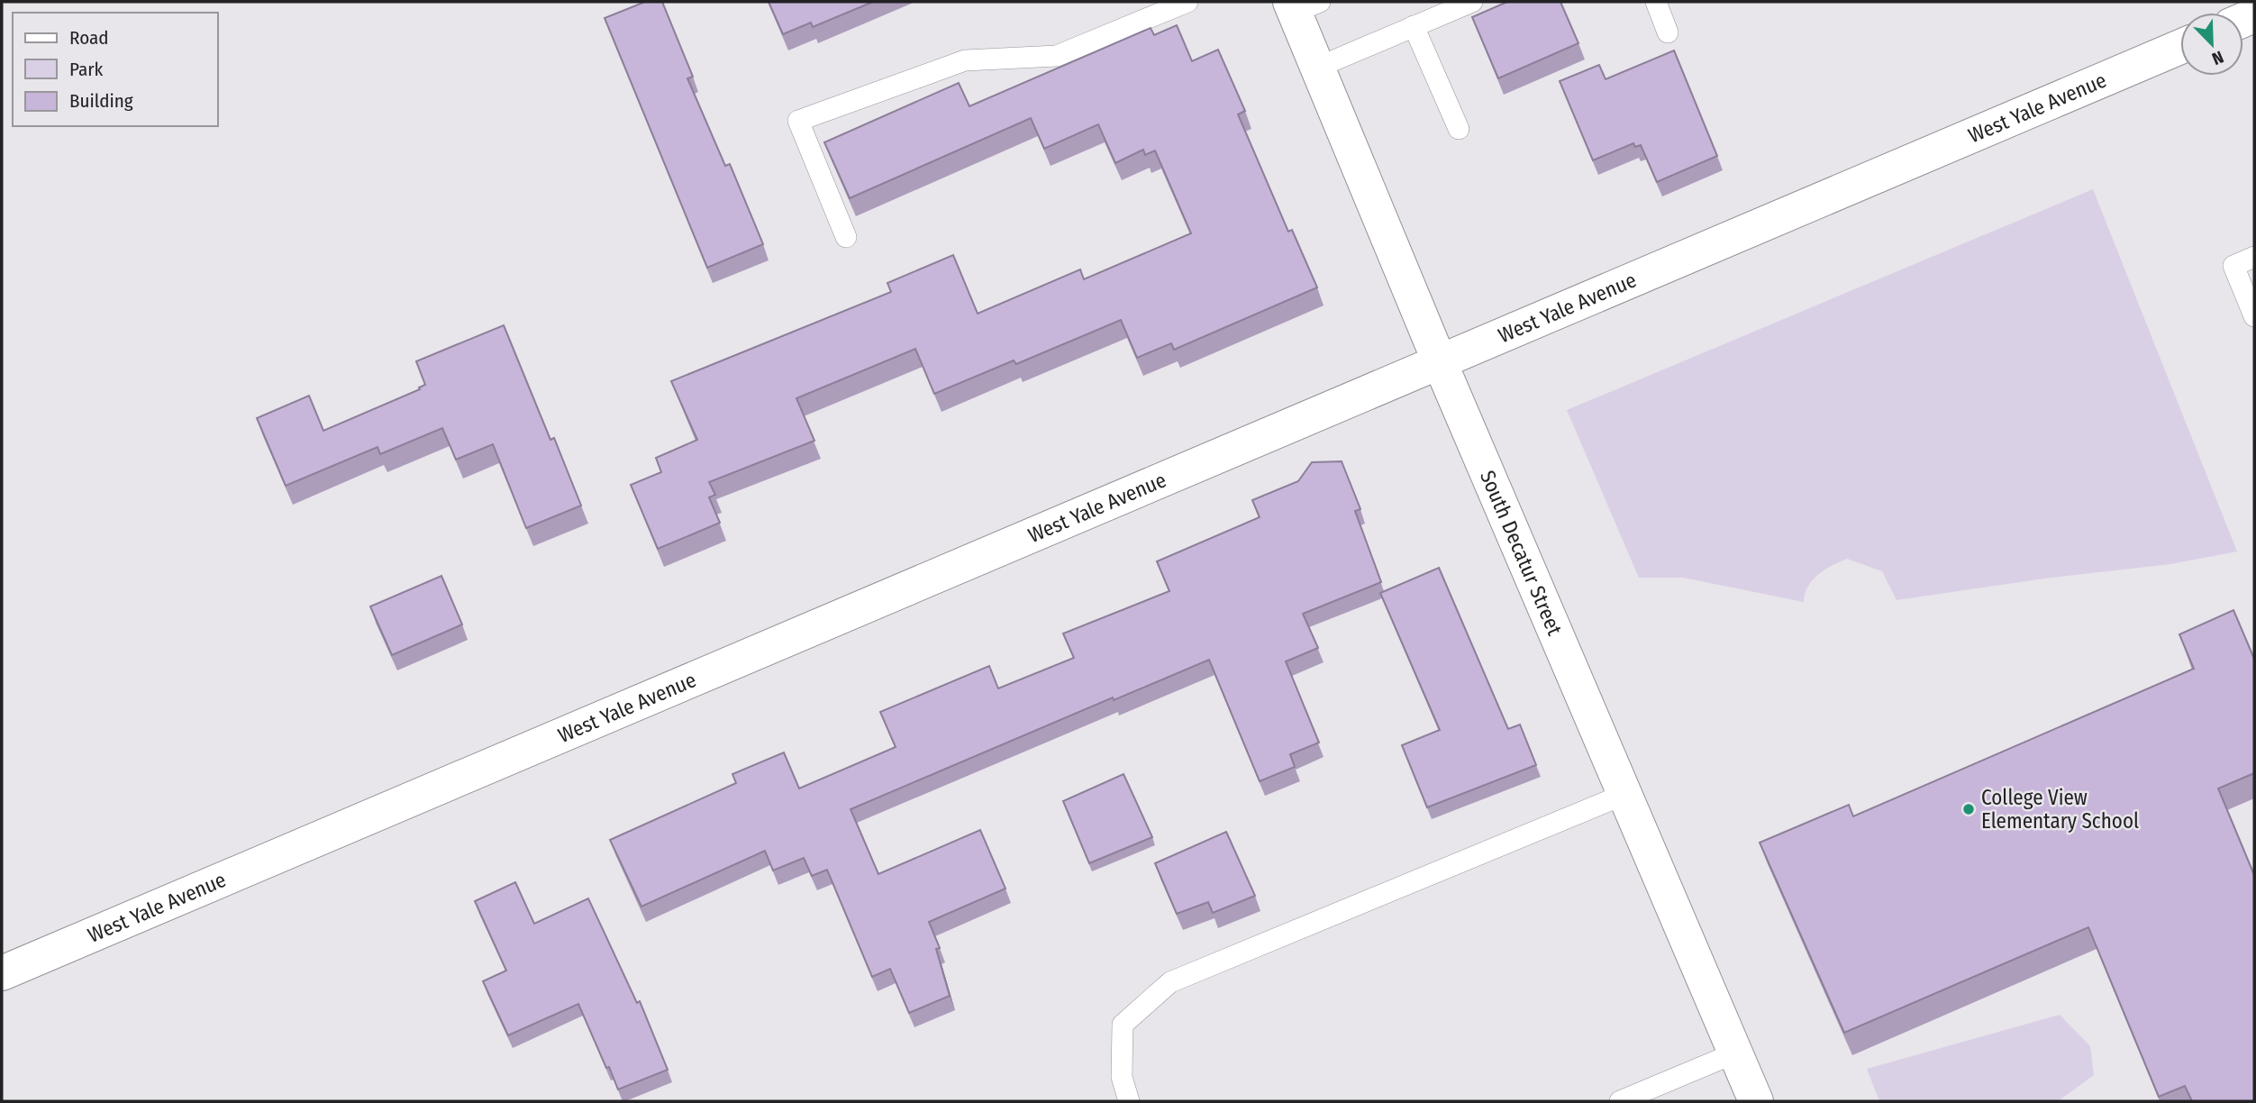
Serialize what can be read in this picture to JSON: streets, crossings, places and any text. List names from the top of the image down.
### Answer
{
  "streets": {
    "street": ["West Yale Avenue", "South Decatur Street"]
  },
  "crossings": [
    ["West Yale Avenue", "South Decatur Street"]
  ],
  "places": ["College View Elementary School"],
  "legend": ["Road", "Park", "Building"],
  "north": "bottom right"
}
